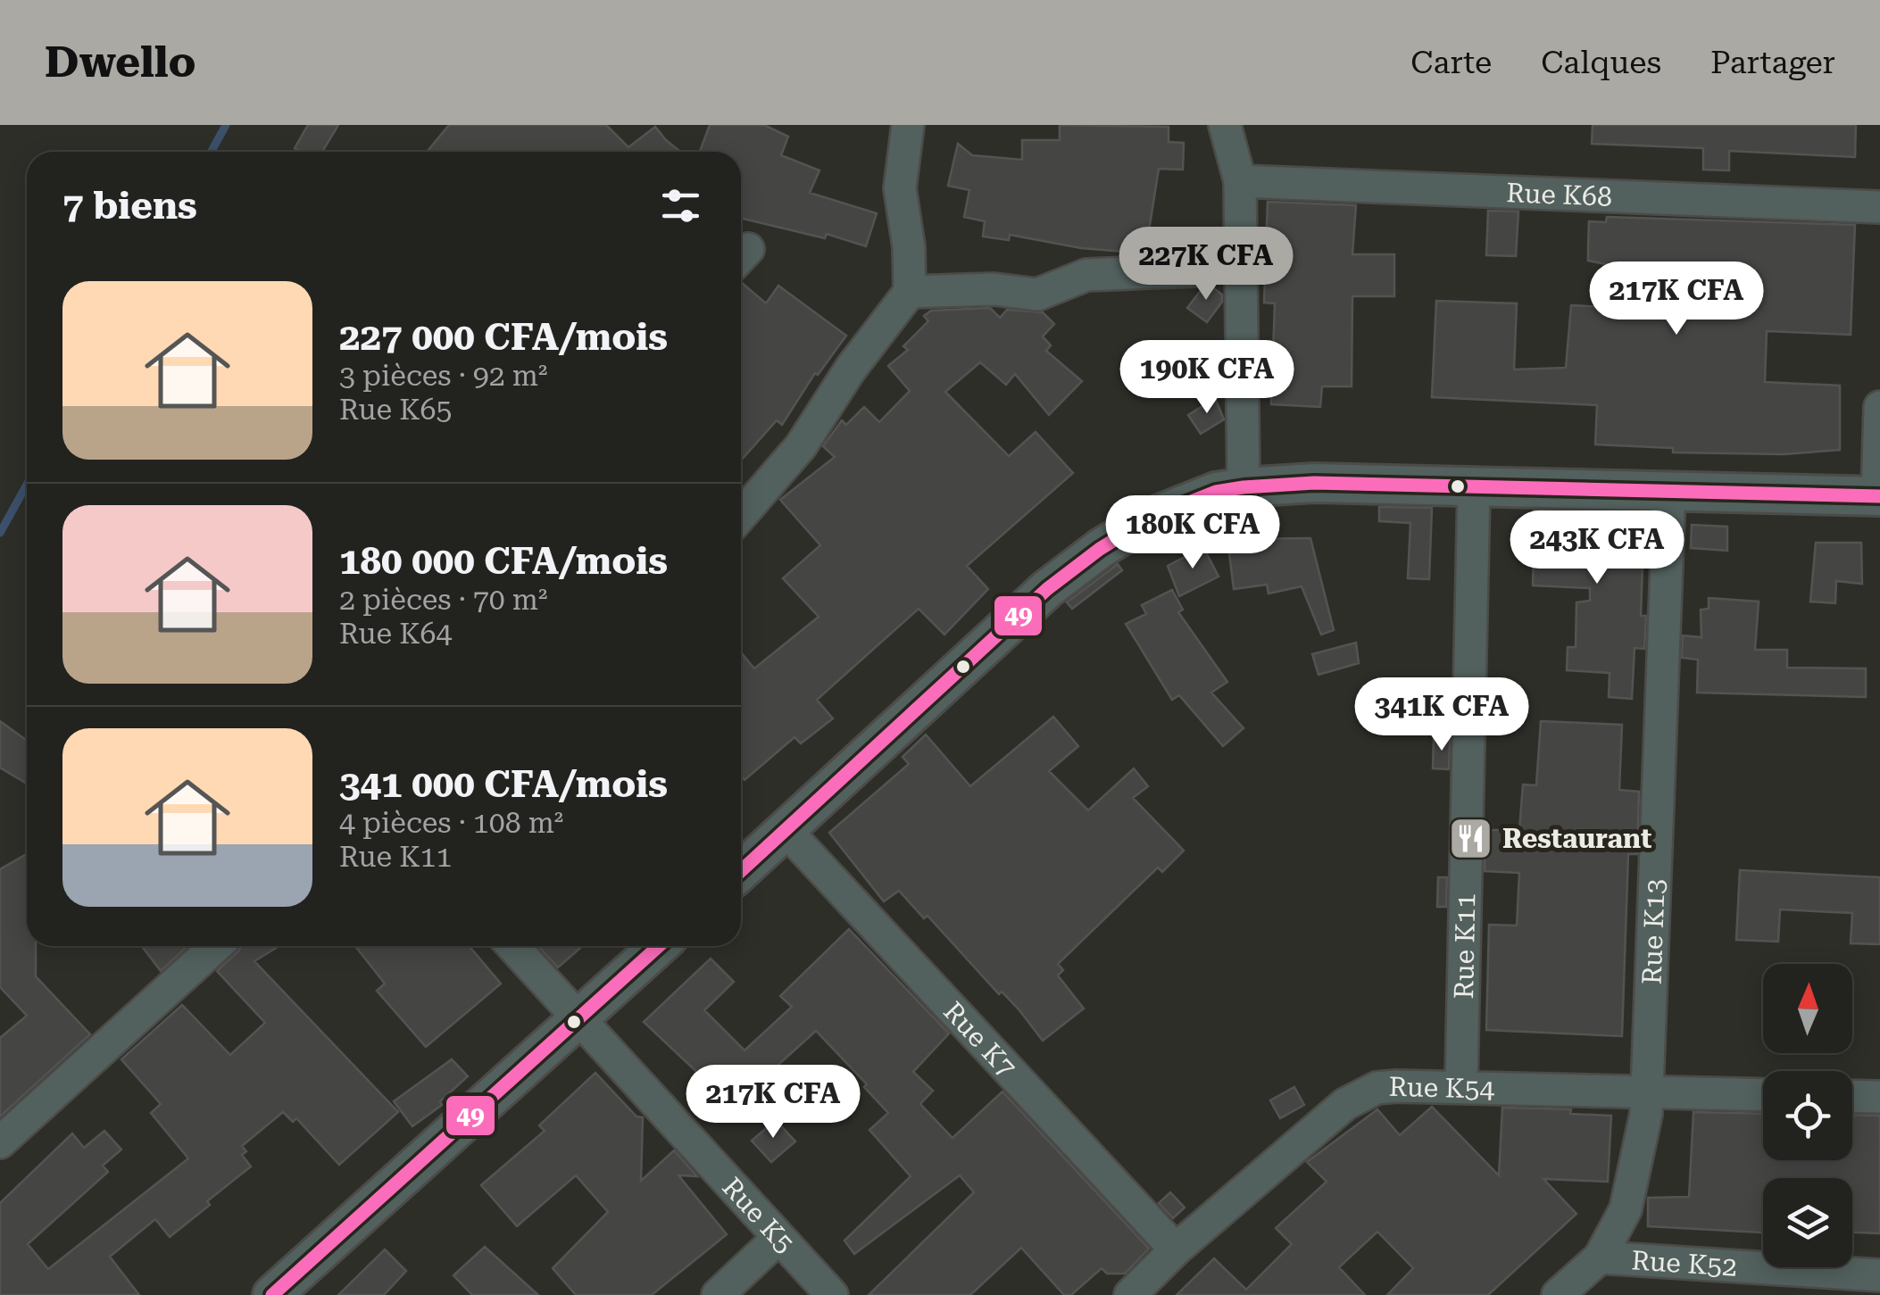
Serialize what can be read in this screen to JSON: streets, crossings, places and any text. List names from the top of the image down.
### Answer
{
  "streets": {
    "street": [
      "Rue K68",
      "Rue K13",
      "Rue K11",
      "Rue K7",
      "Rue K54",
      "Rue K5",
      "Rue K52"
    ]
  },
  "crossings": [
    ["Rue K13", "Rue K54"],
    ["Rue K13", "Rue K52"],
    ["Rue K11", "Rue K54"],
    ["Rue K7", "Rue K54"]
  ],
  "places": {
    "restaurant": ["Restaurant"]
  },
  "lines": ["transit line 49"],
  "north": "top",
  "page": {
    "header": "Dwello",
    "nav": ["Carte", "Calques", "Partager"],
    "heading": "7 biens",
    "price": [
      "227K CFA",
      "217K CFA",
      "190K CFA",
      "180K CFA",
      "243K CFA",
      "341K CFA",
      "217K CFA"
    ],
    "list": [
      {
        "name": "227 000 CFA/mois",
        "note": "3 pièces · 92 m² · Rue K65"
      },
      {
        "name": "180 000 CFA/mois",
        "note": "2 pièces · 70 m² · Rue K64"
      },
      {
        "name": "341 000 CFA/mois",
        "note": "4 pièces · 108 m² · Rue K11"
      }
    ]
  }
}
